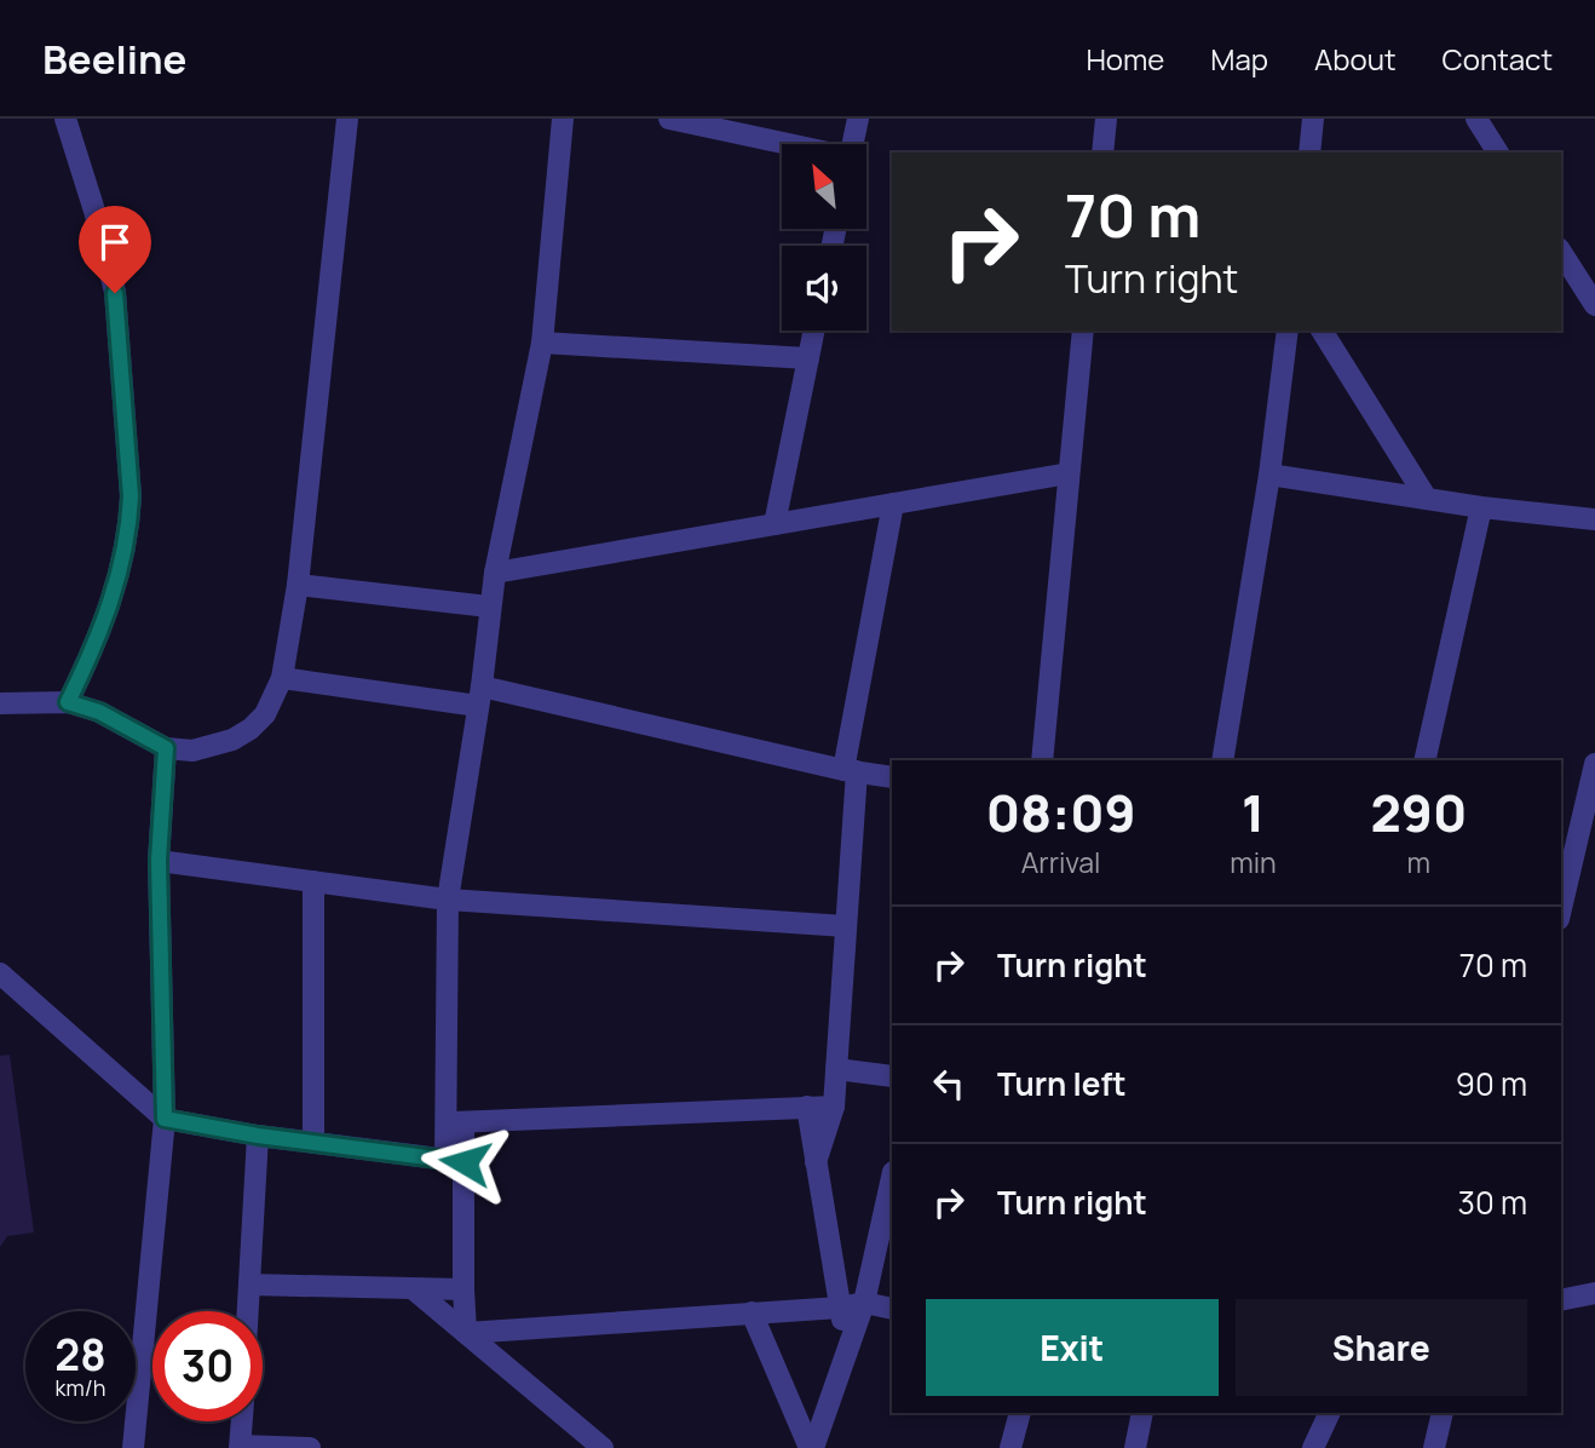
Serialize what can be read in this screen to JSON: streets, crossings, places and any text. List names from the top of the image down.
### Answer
{
  "north": "top left",
  "page": {
    "header": "Beeline",
    "nav": [
      "Home",
      "Map",
      "About",
      "Contact"
    ],
    "turn": ["70 m", "Turn right"],
    "eta": [
      "08:09",
      "Arrival",
      "1",
      "min",
      "290",
      "m"
    ],
    "list": [
      {
        "name": "Turn right",
        "value": "70 m"
      },
      {
        "name": "Turn left",
        "value": "90 m"
      },
      {
        "name": "Turn right",
        "value": "30 m"
      }
    ],
    "buttons": ["Exit", "Share"],
    "speed": "28 km/h",
    "limit": "30"
  }
}
